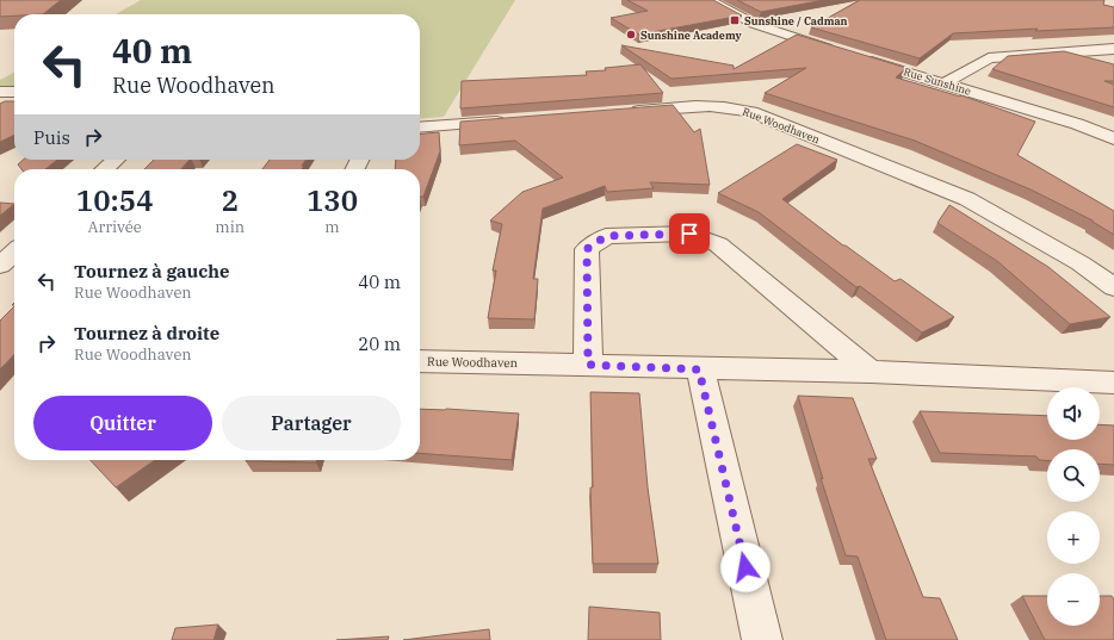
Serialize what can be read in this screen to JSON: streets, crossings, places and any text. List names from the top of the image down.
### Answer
{
  "streets": {
    "street": ["Rue Sunshine", "Rue Woodhaven"]
  },
  "places": {
    "transit": ["Sunshine / Cadman"],
    "other": ["Sunshine Academy"]
  },
  "page": {
    "turn": ["40 m", "Rue Woodhaven"],
    "then": "Puis",
    "eta": [
      "10:54",
      "Arrivée",
      "2",
      "min",
      "130",
      "m"
    ],
    "list": [
      {
        "name": "Tournez à gauche",
        "note": "Rue Woodhaven",
        "value": "40 m"
      },
      {
        "name": "Tournez à droite",
        "note": "Rue Woodhaven",
        "value": "20 m"
      }
    ],
    "buttons": ["Quitter", "Partager"],
    "map_buttons": ["+", "−"]
  }
}
